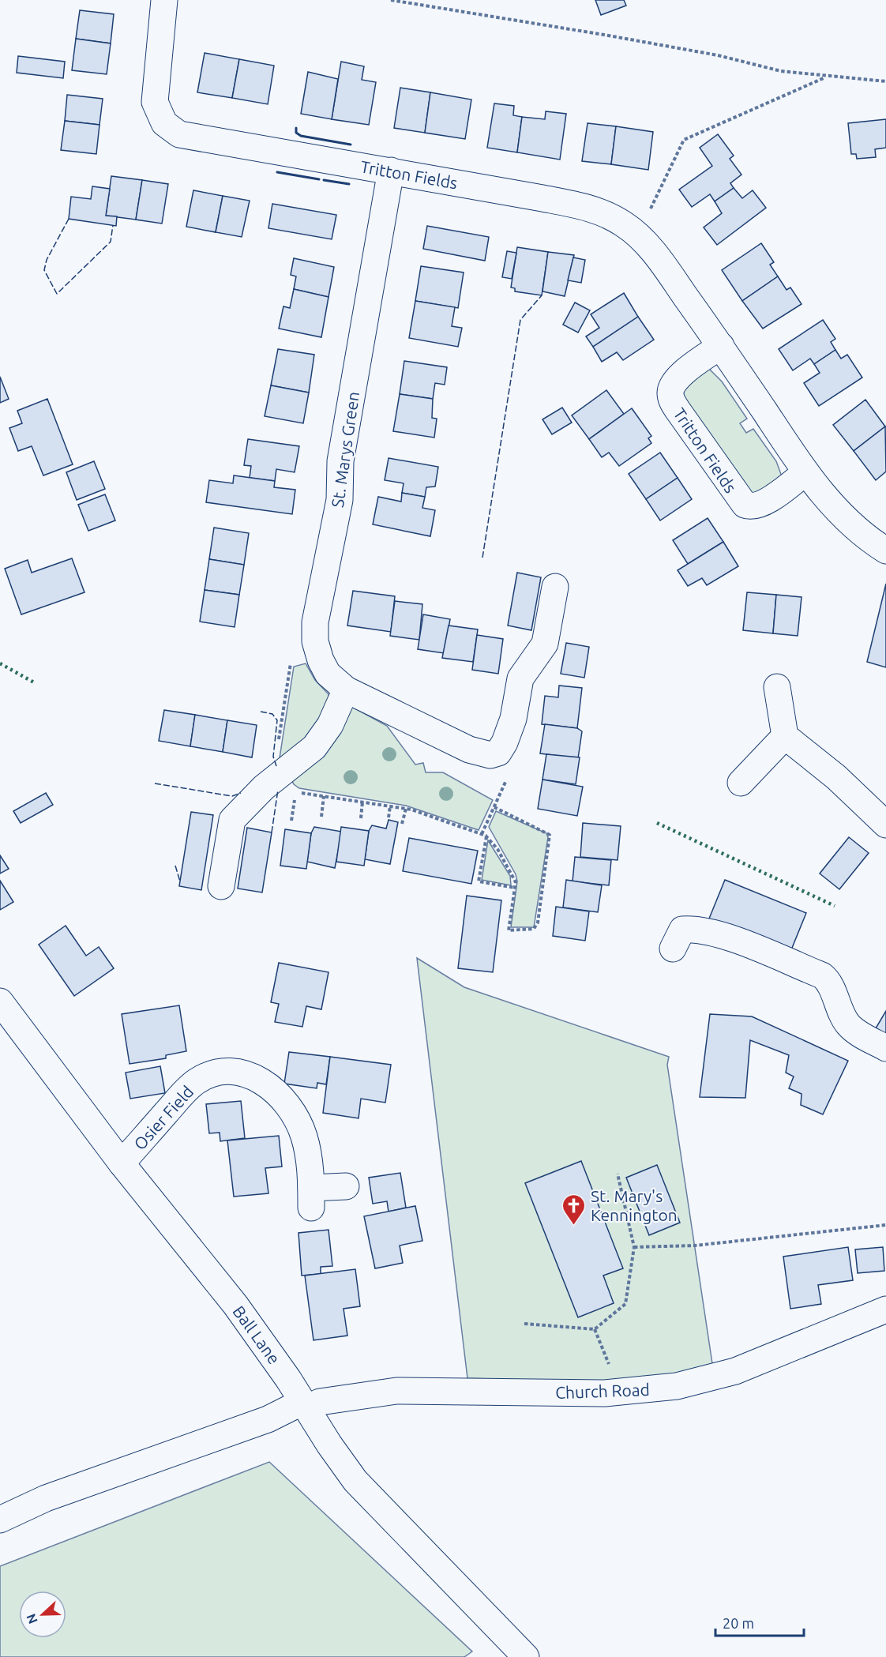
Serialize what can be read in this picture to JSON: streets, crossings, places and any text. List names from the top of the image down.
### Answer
{
  "streets": {
    "street": [
      "Tritton Fields",
      "St. Marys Green",
      "Osier Field",
      "Ball Lane",
      "Church Road"
    ]
  },
  "crossings": [
    ["Tritton Fields", "St. Marys Green"],
    ["Osier Field", "Ball Lane"],
    ["Ball Lane", "Church Road"]
  ],
  "places": {
    "church": ["St. Mary's Kennington"]
  },
  "scale_bar": "20 m",
  "north": "left"
}
